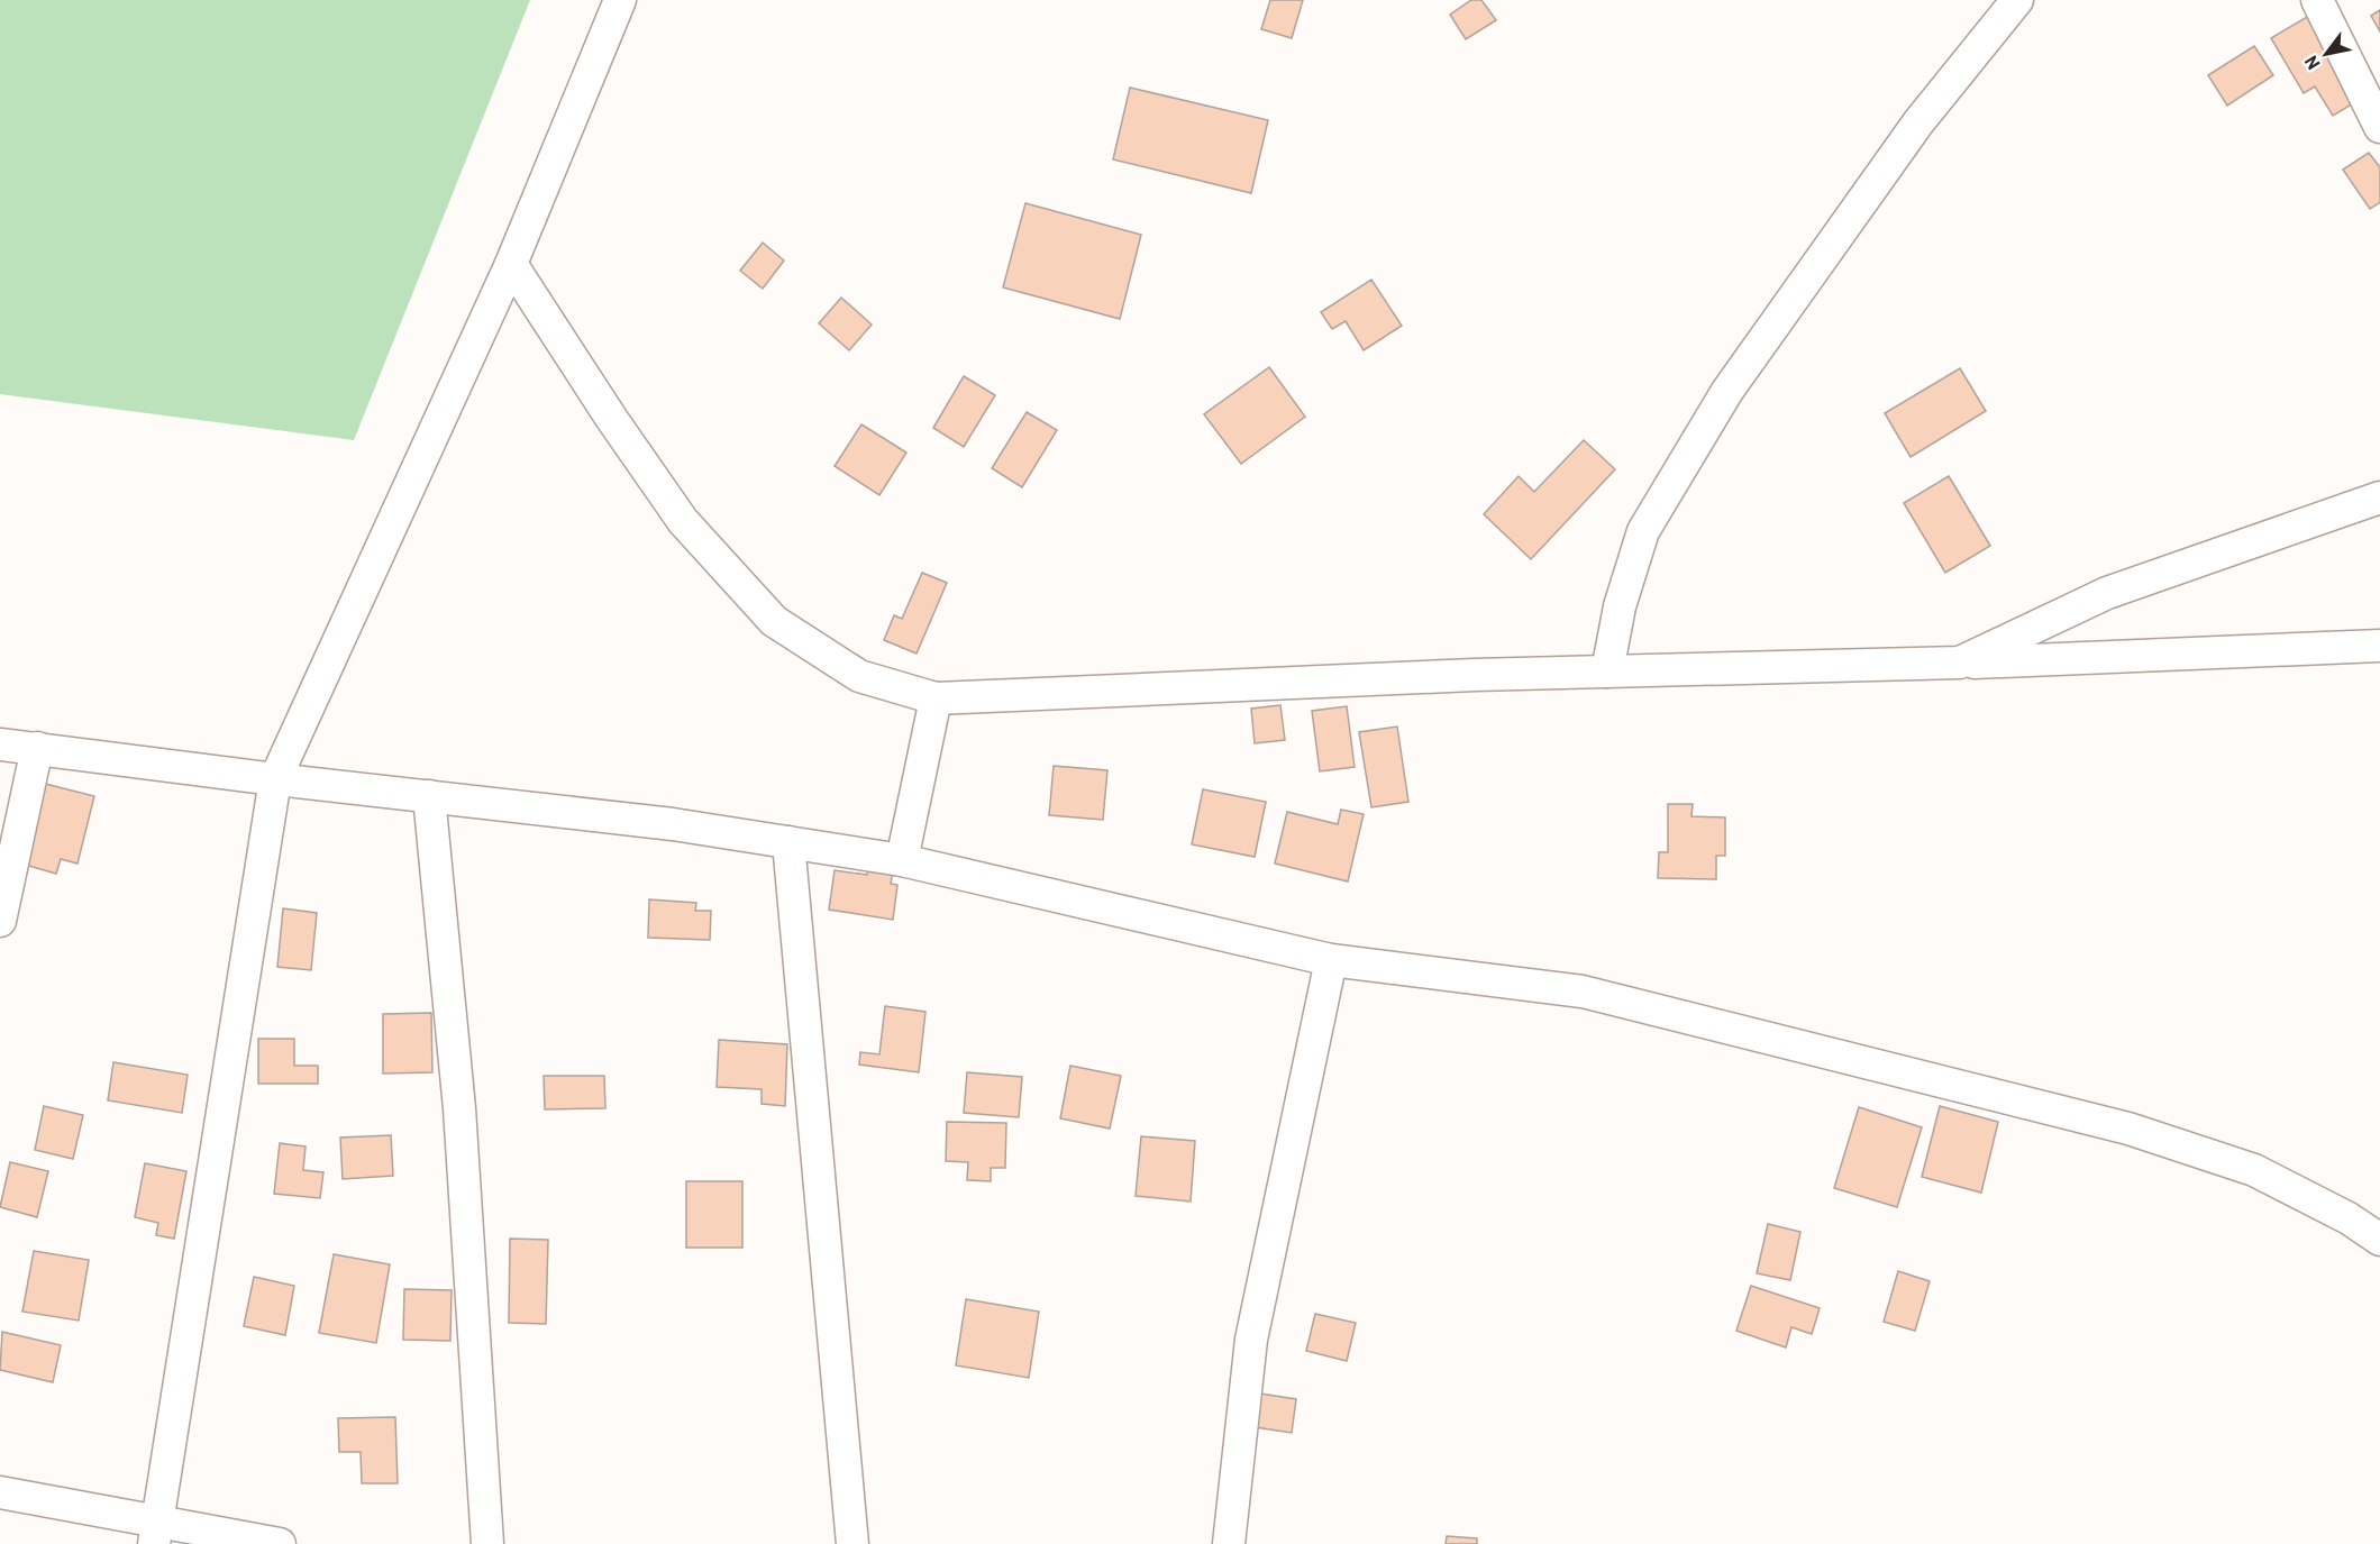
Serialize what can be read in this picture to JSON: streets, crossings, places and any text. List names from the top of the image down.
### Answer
{
  "north": "bottom left"
}
